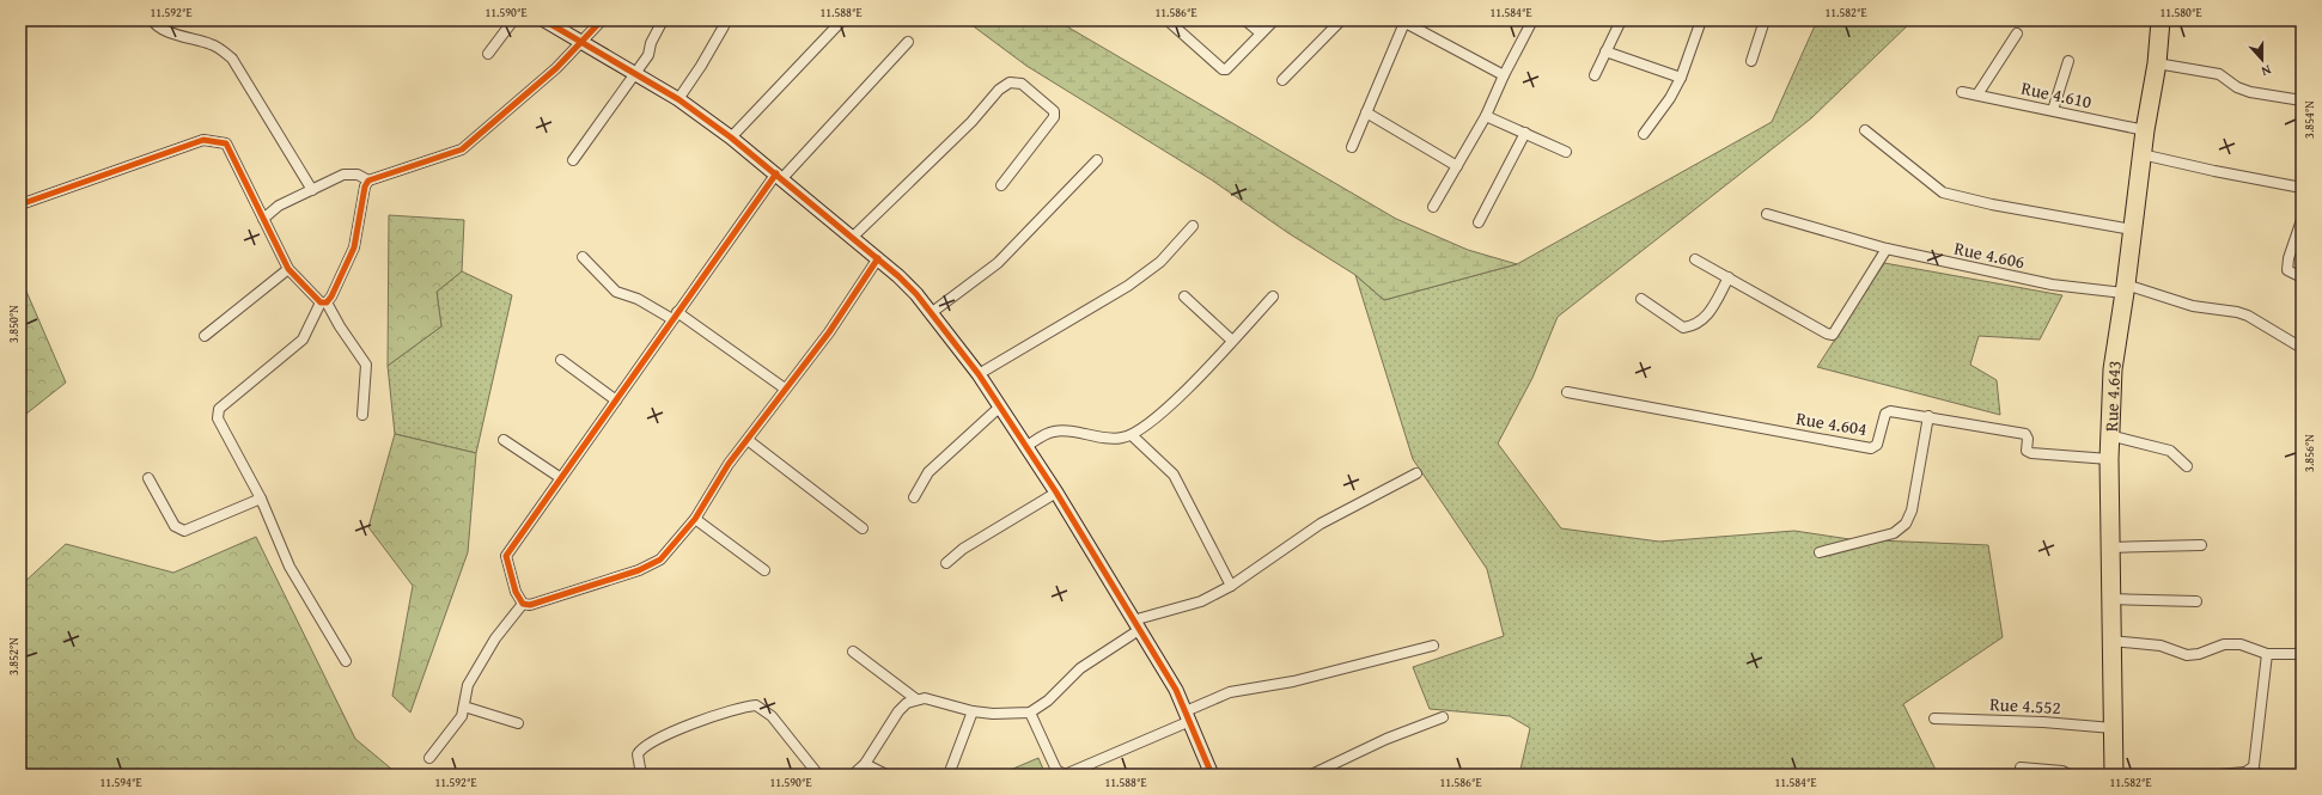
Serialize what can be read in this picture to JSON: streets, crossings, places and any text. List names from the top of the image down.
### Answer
{
  "streets": {
    "highway": ["Rue 4.643"],
    "street": [
      "Rue 4.610",
      "Rue 4.606",
      "Rue 4.604",
      "Rue 4.552"
    ]
  },
  "crossings": [
    ["Rue 4.610", "Rue 4.643"],
    ["Rue 4.606", "Rue 4.643"],
    ["Rue 4.643", "Rue 4.604"],
    ["Rue 4.643", "Rue 4.552"]
  ],
  "north": "bottom",
  "coordinates": [
    "11.592°E",
    "11.590°E",
    "11.588°E",
    "11.586°E",
    "11.584°E",
    "11.582°E",
    "11.580°E",
    "3.854°N",
    "3.850°N",
    "3.856°N",
    "3.852°N",
    "11.594°E"
  ]
}
